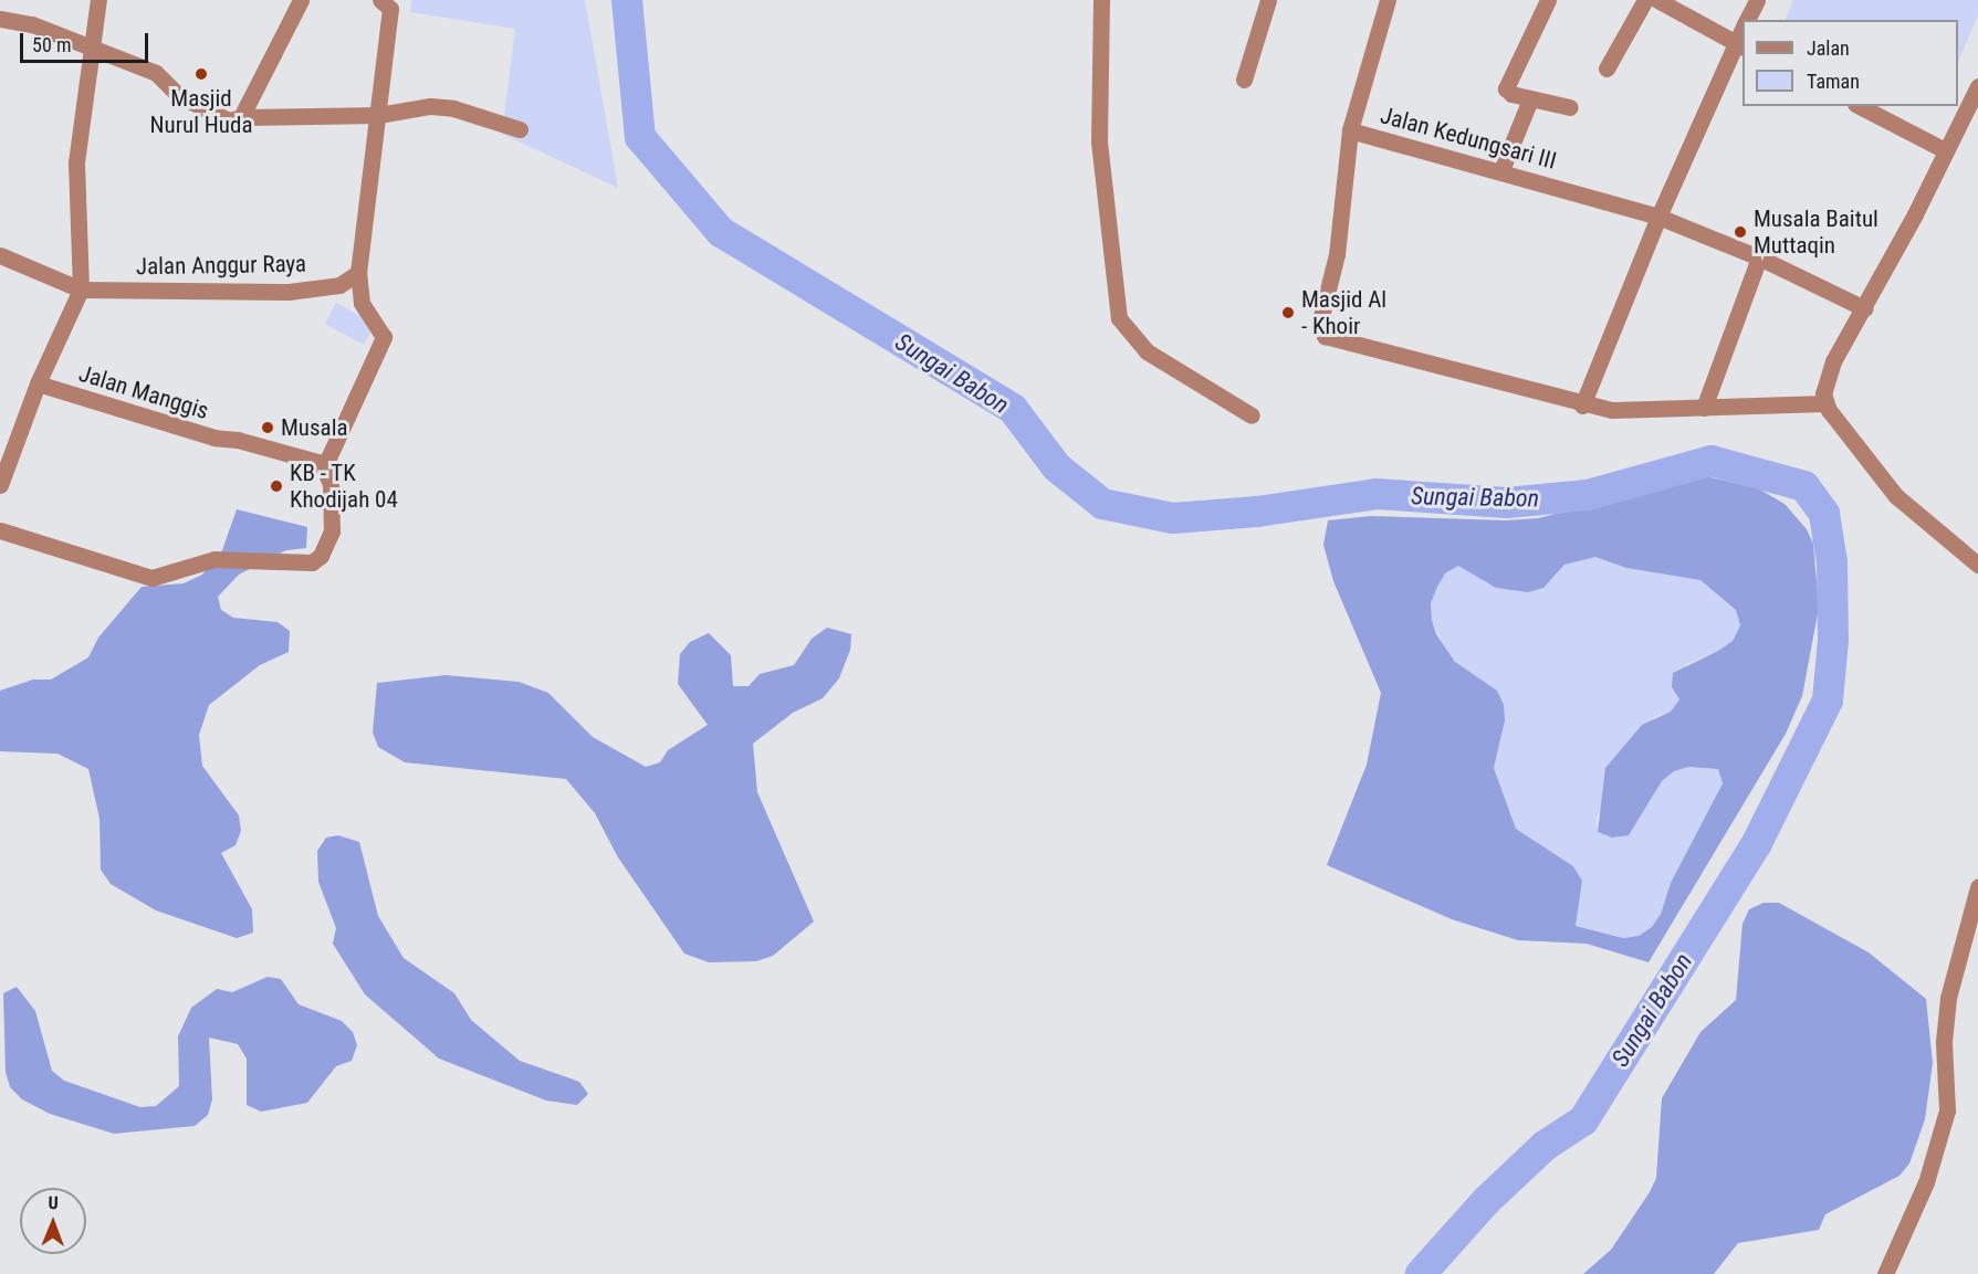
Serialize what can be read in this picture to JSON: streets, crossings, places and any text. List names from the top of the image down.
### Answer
{
  "streets": {
    "street": ["Jalan Kedungsari III", "Jalan Anggur Raya", "Jalan Manggis"]
  },
  "water": ["Sungai Babon"],
  "places": [
    "Masjid Nurul Huda",
    "Musala Baitul Muttaqin",
    "Masjid Al - Khoir",
    "Musala",
    "KB - TK Khodijah 04"
  ],
  "legend": ["Jalan", "Taman"],
  "scale_bar": "50 m",
  "north": "top"
}
